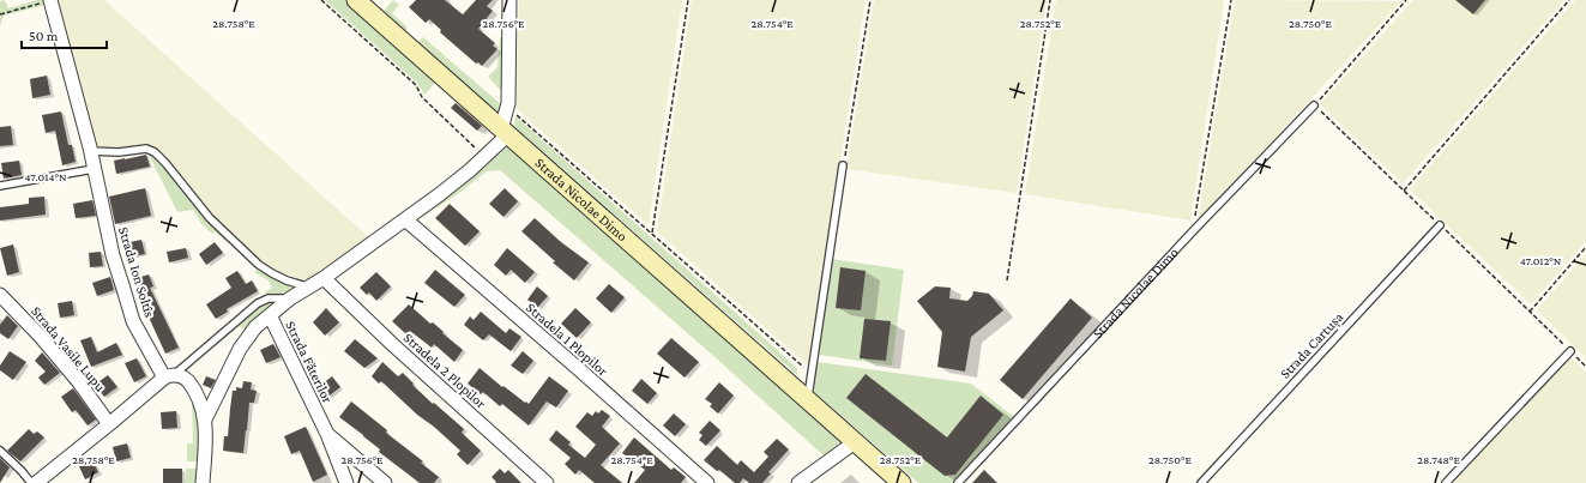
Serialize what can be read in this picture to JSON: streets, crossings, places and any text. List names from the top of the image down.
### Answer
{
  "streets": {
    "street": [
      "Strada Nicolae Dimo",
      "Strada Ion Soltîs",
      "Stradela 1 Plopilor",
      "Strada Vasile Lupu",
      "Strada Făterilor",
      "Stradela 2 Plopilor"
    ],
    "lane": ["Strada Cartușa"]
  },
  "crossings": [
    ["Strada Ion Soltîs", "Strada Făterilor"]
  ],
  "scale_bar": "50 m",
  "coordinates": [
    "28.758°E",
    "28.756°E",
    "28.754°E",
    "28.752°E",
    "28.750°E",
    "47.014°N",
    "47.012°N",
    "28.748°E"
  ]
}
